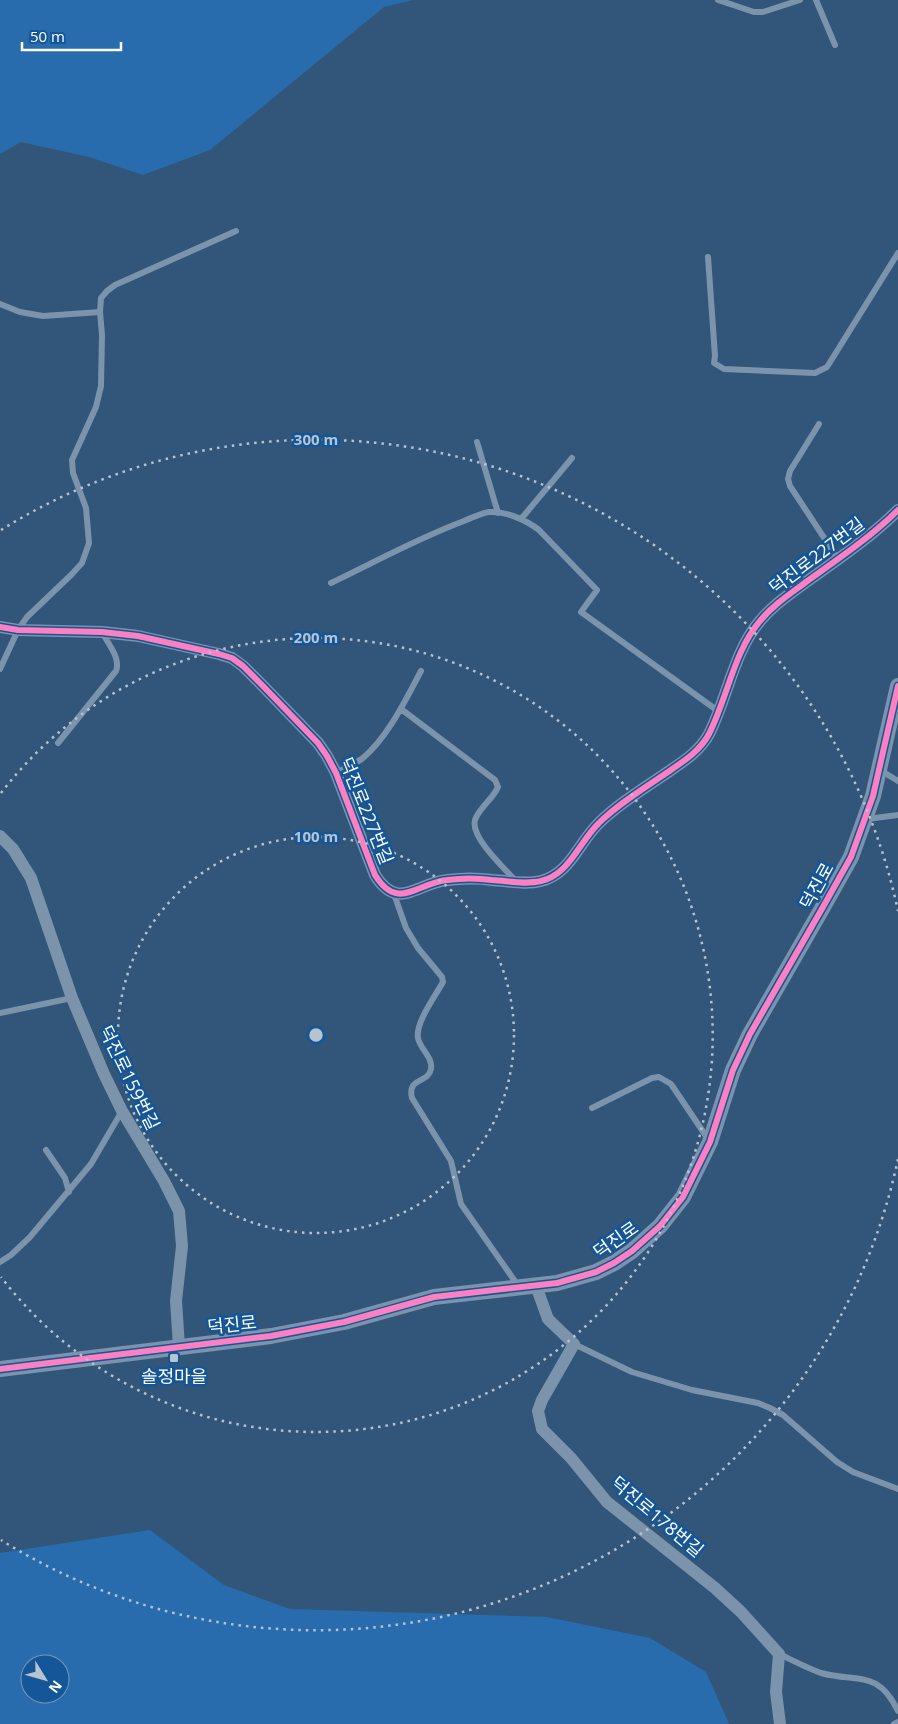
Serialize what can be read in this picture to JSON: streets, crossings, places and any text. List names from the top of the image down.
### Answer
{
  "streets": {
    "street": [
      "덕진로227번길",
      "덕진로",
      "덕진로159번길",
      "덕진로178번길"
    ]
  },
  "crossings": [
    ["덕진로", "덕진로159번길"]
  ],
  "places": {
    "transit": ["솔정마을"]
  },
  "scale_bar": "50 m",
  "north": "bottom right",
  "rings": ["300 m", "200 m", "100 m"]
}
